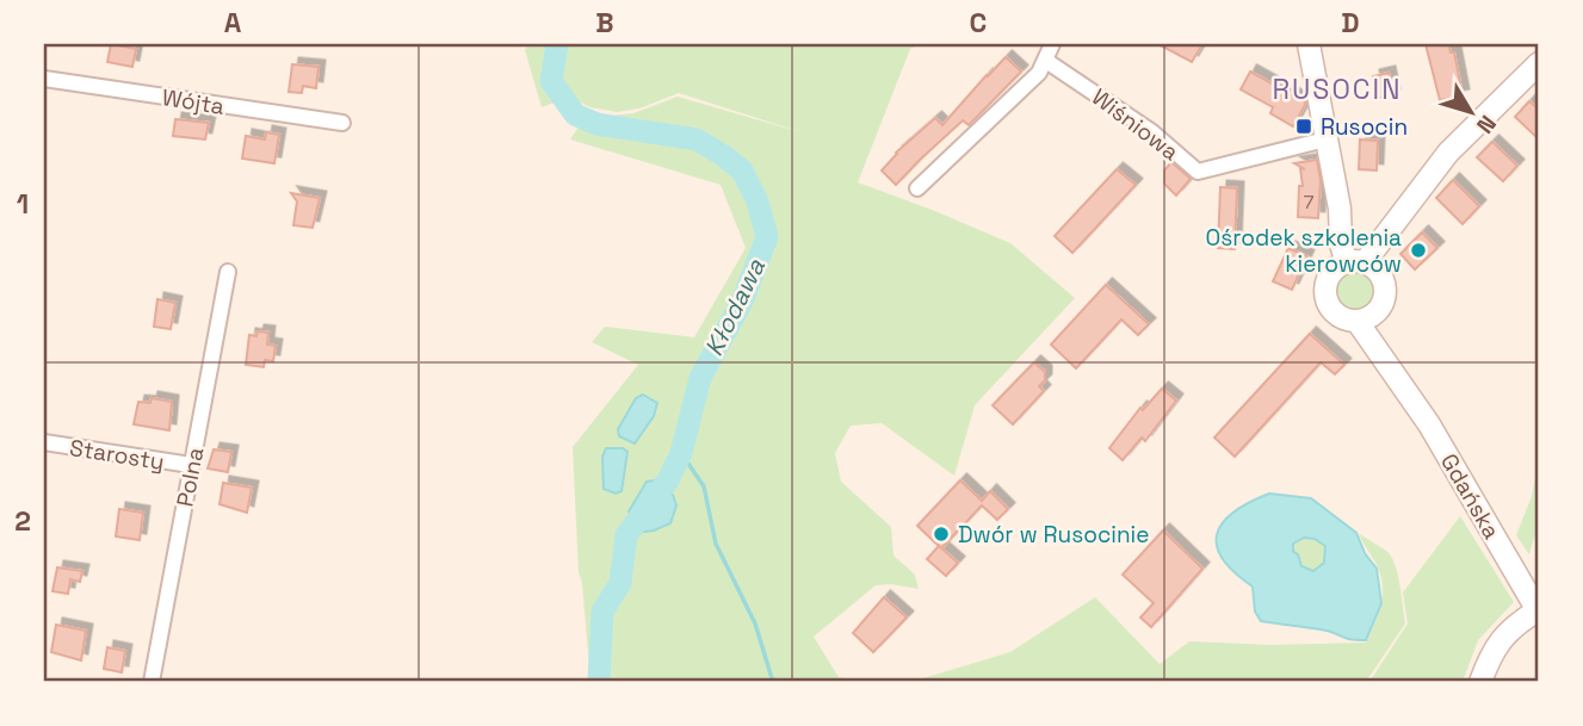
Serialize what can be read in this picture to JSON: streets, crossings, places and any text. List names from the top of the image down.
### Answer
{
  "streets": {
    "street": [
      "Wójta",
      "Wiśniowa",
      "Starosty",
      "Polna",
      "Gdańska"
    ]
  },
  "crossings": [
    ["Starosty", "Polna"]
  ],
  "districts": ["RUSOCIN"],
  "water": ["Kłodawa"],
  "places": {
    "transit": ["Rusocin"],
    "other": ["Ośrodek szkolenia kierowców", "Dwór w Rusocinie"]
  },
  "house_numbers": ["7"],
  "north": "bottom right",
  "grid": {
    "columns": [
      "A",
      "B",
      "C",
      "D"
    ],
    "rows": ["1", "2"]
  }
}
